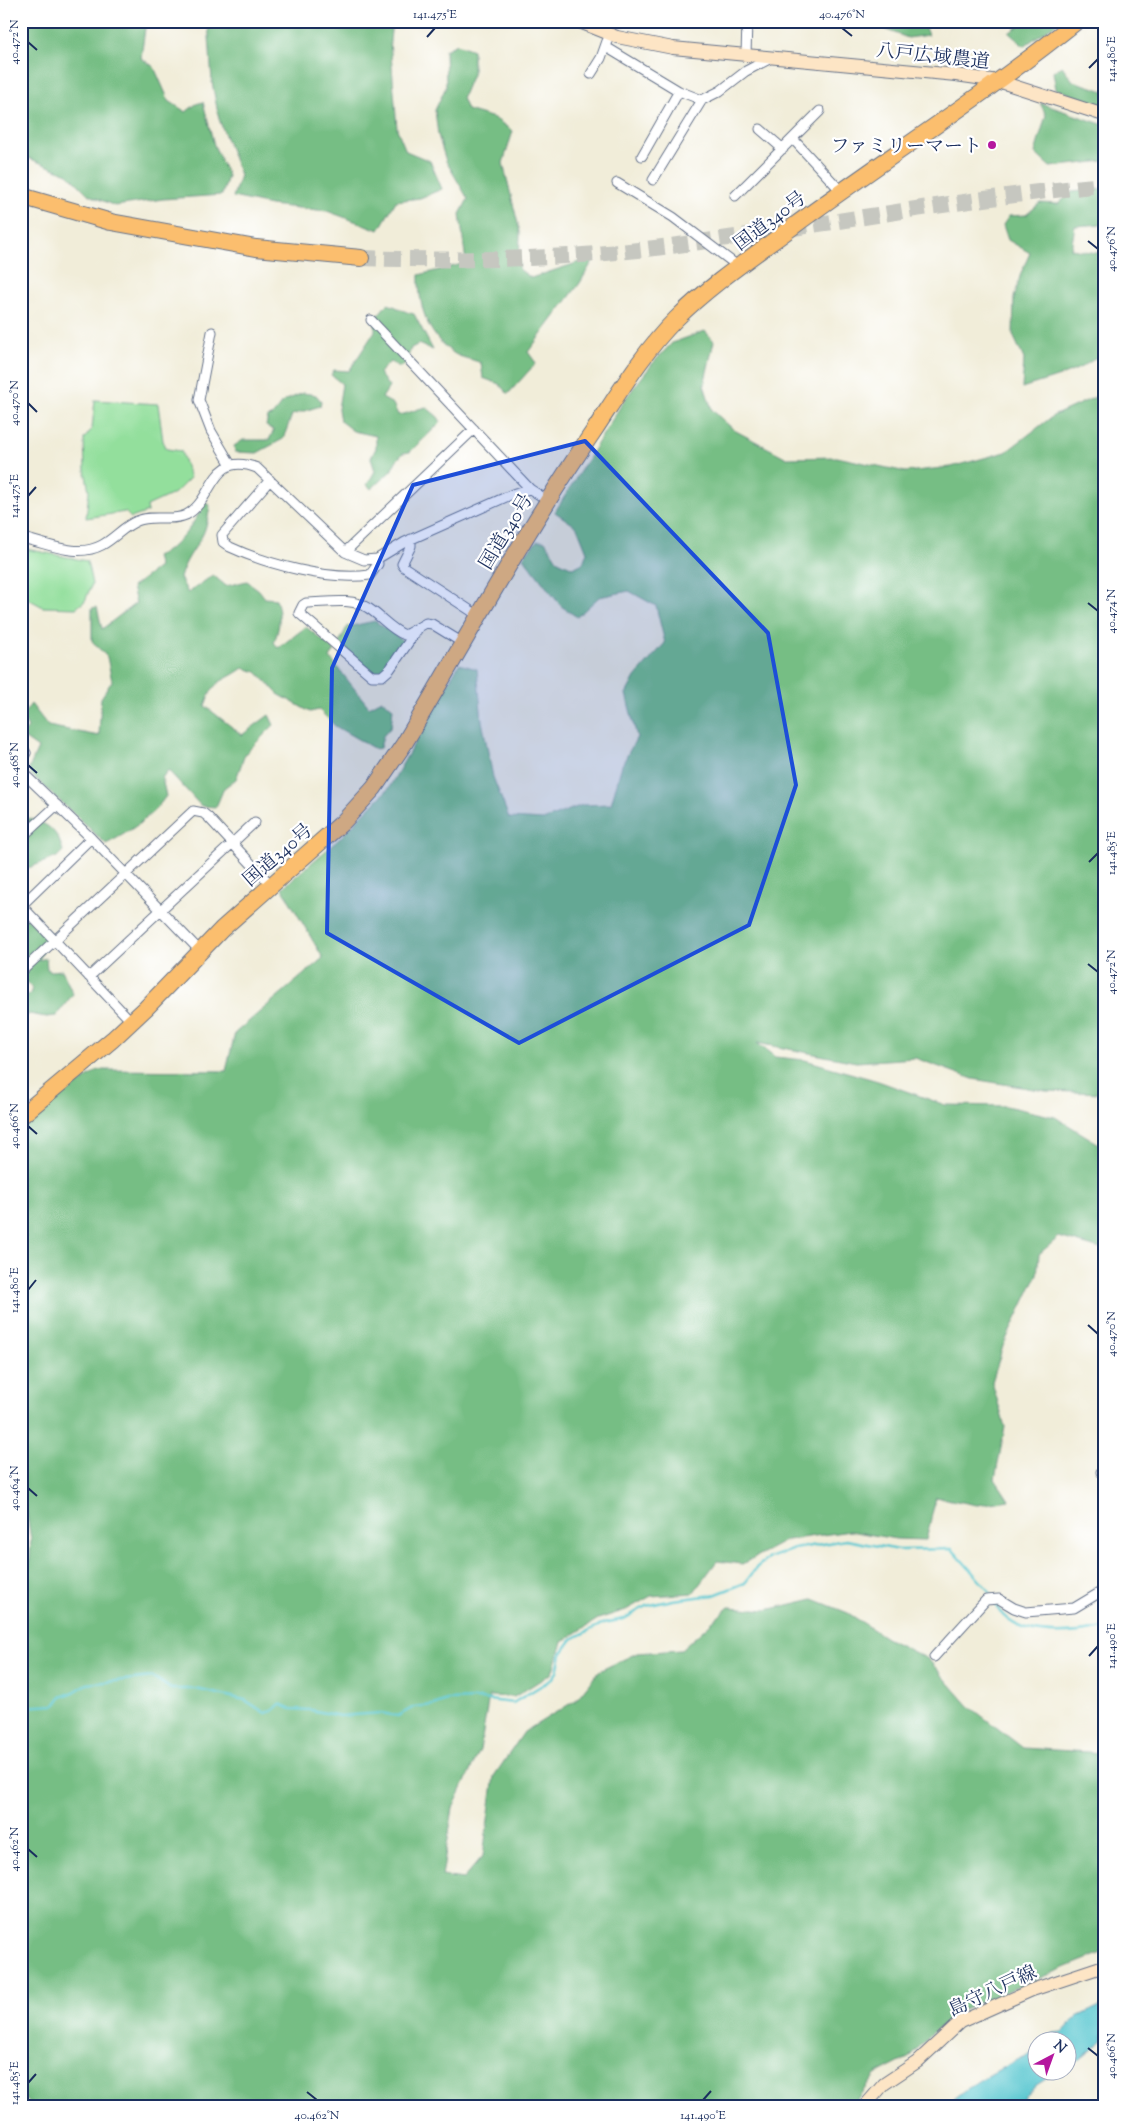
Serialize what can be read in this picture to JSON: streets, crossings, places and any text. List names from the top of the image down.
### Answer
{
  "streets": {
    "highway": ["国道340号"],
    "street": ["八戸広域農道", "島守八戸線"]
  },
  "crossings": [
    ["八戸広域農道", "国道340号"]
  ],
  "places": ["ファミリーマート"],
  "north": "top right",
  "coordinates": [
    "141.475°E",
    "40.476°N",
    "40.472°N",
    "141.480°E",
    "40.470°N",
    "40.474°N",
    "40.468°N",
    "141.485°E",
    "40.466°N",
    "40.464°N",
    "141.490°E",
    "40.462°N"
  ]
}
